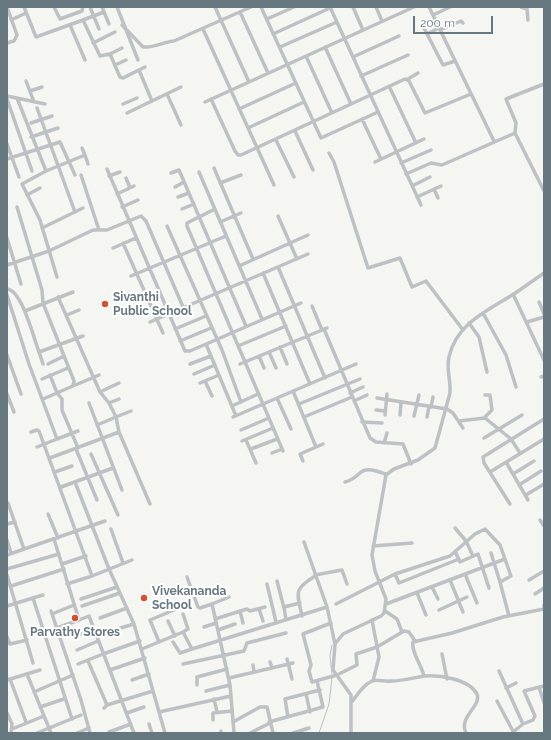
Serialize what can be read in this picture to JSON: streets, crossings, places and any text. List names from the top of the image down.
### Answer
{
  "places": ["Sivanthi Public School", "Vivekananda School", "Parvathy Stores"],
  "scale_bar": "200 m"
}
